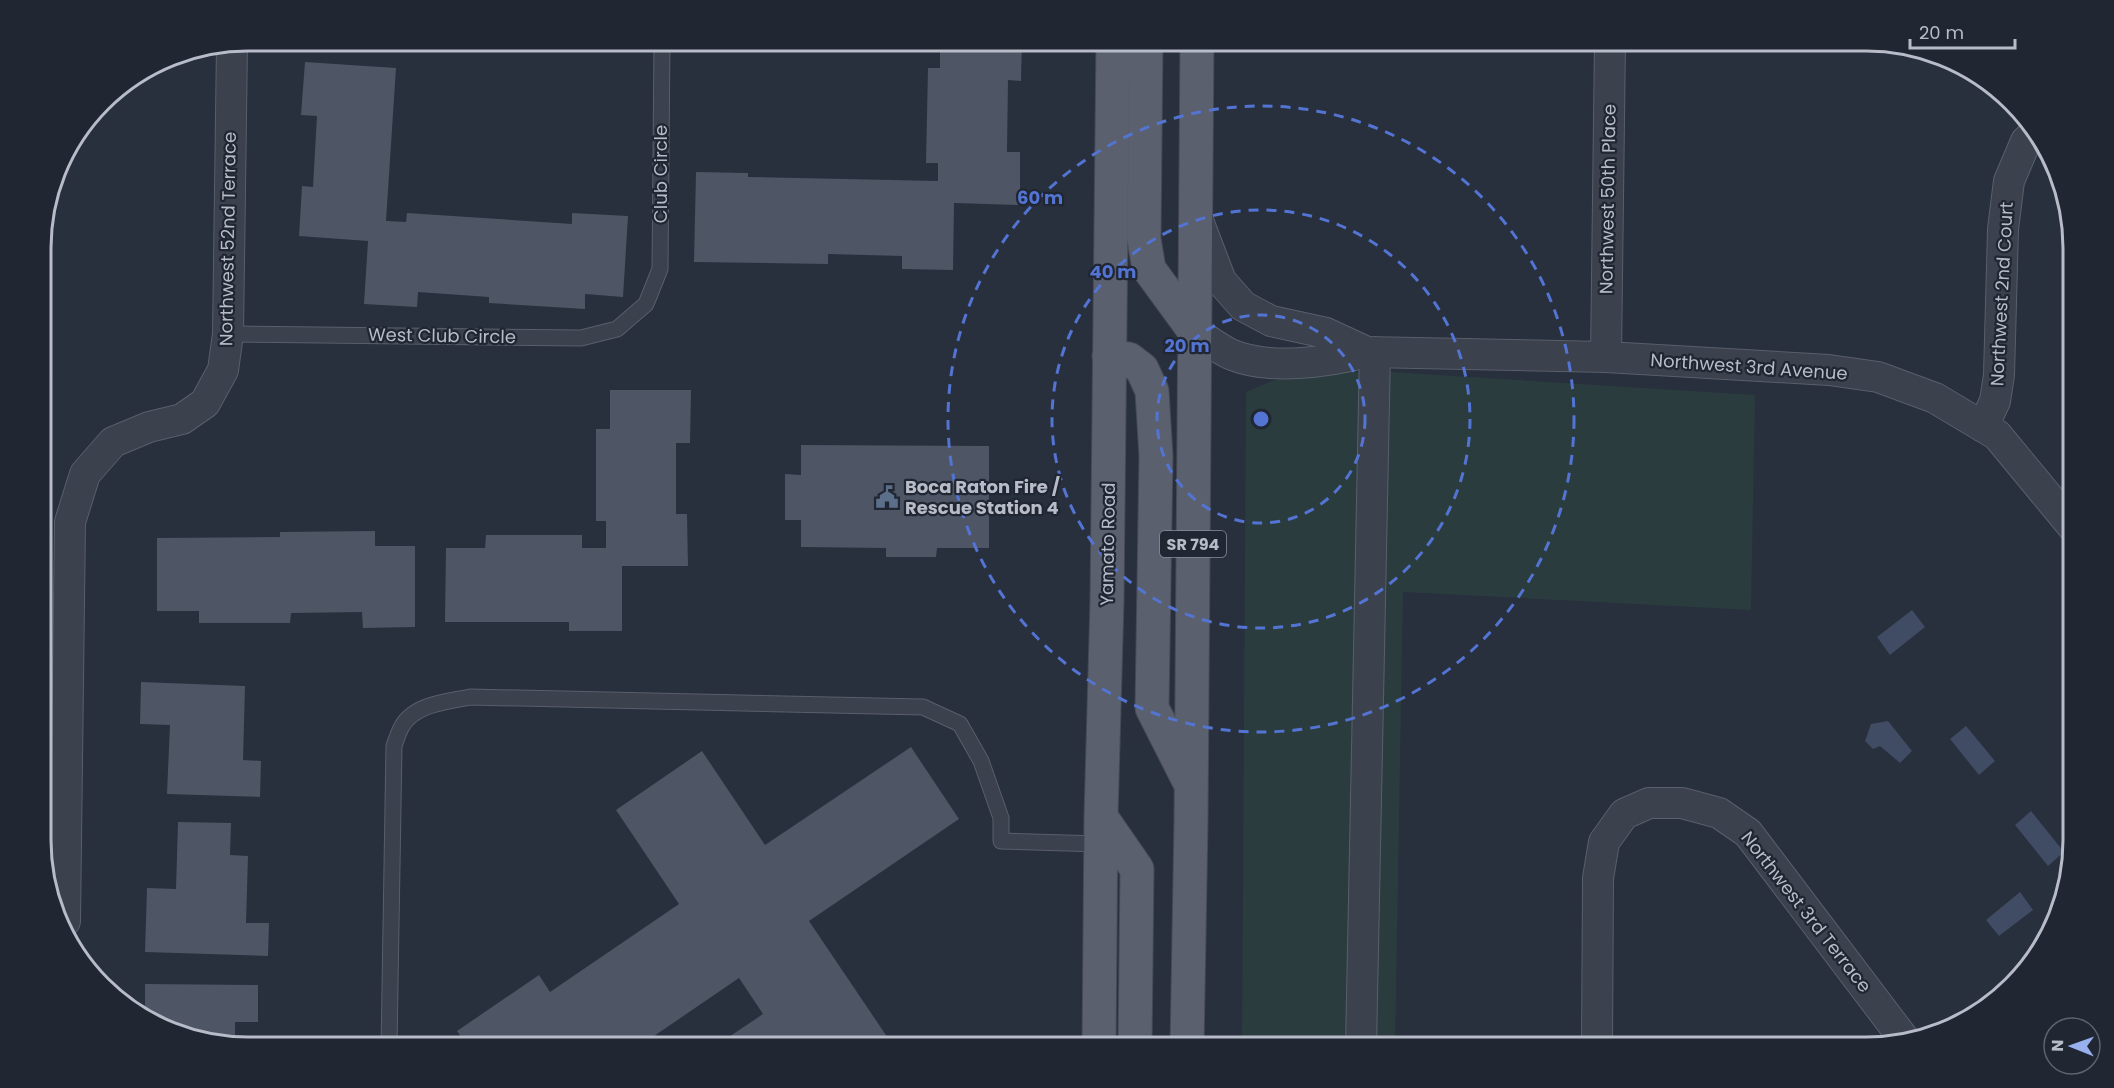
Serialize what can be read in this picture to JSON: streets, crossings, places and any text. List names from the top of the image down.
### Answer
{
  "streets": {
    "main road": ["Yamato Road", "SR 794"],
    "street": [
      "Northwest 50th Place",
      "Northwest 52nd Terrace",
      "Northwest 2nd Court",
      "Northwest 3rd Avenue",
      "Northwest 3rd Terrace"
    ],
    "lane": ["Club Circle", "West Club Circle"]
  },
  "crossings": [
    ["Club Circle", "West Club Circle"],
    ["Northwest 50th Place", "Northwest 3rd Avenue"],
    ["Northwest 52nd Terrace", "West Club Circle"],
    ["Northwest 2nd Court", "Northwest 3rd Avenue"],
    ["Northwest 3rd Avenue", "SR 794"]
  ],
  "places": {
    "public building": ["Boca Raton Fire / Rescue Station 4"]
  },
  "scale_bar": "20 m",
  "north": "left",
  "rings": ["60 m", "40 m", "20 m"]
}
